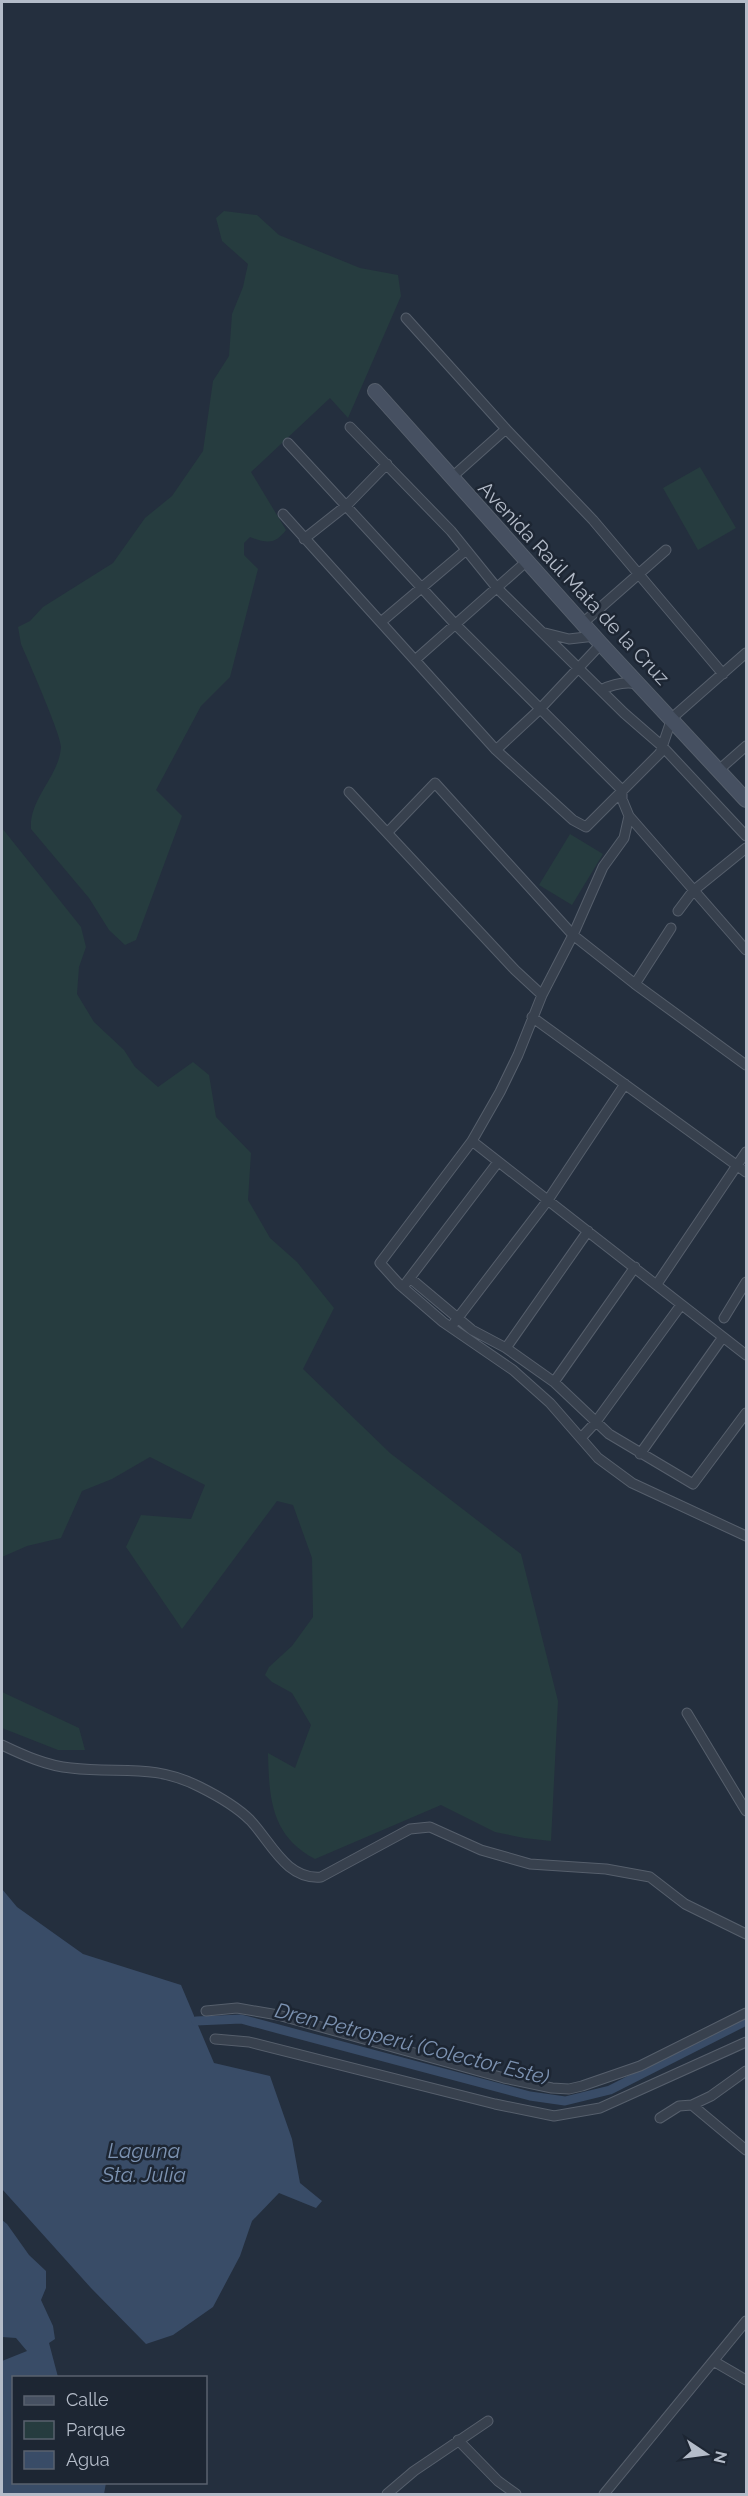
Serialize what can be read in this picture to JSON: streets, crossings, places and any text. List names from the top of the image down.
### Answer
{
  "streets": {
    "street": ["Avenida Raúl Mata de la Cruz"]
  },
  "water": ["Dren Petroperú (Colector Este)", "Laguna Sta. Julia"],
  "legend": ["Calle", "Parque", "Agua"],
  "north": "right"
}
